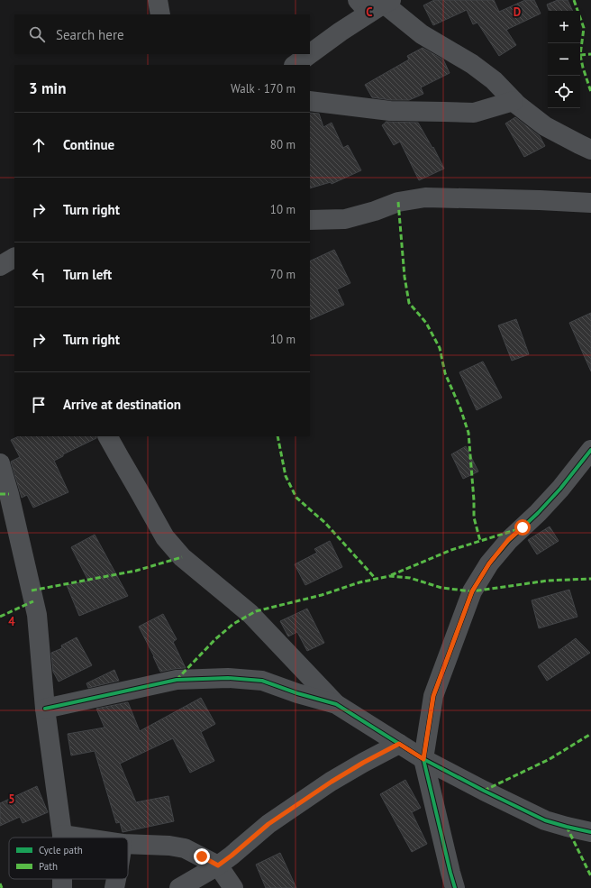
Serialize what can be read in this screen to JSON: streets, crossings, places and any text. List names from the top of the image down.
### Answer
{
  "legend": ["Cycle path", "Path"],
  "page": {
    "map_buttons": ["+", "−"],
    "search": "Search here",
    "heading": ["3 min", "Walk · 170 m"],
    "list": [
      ["Continue", "80 m"],
      ["Turn right", "10 m"],
      ["Turn left", "70 m"],
      ["Turn right", "10 m"],
      "Arrive at destination"
    ]
  },
  "grid": {
    "columns": ["C", "D"],
    "rows": ["4", "5"]
  }
}
